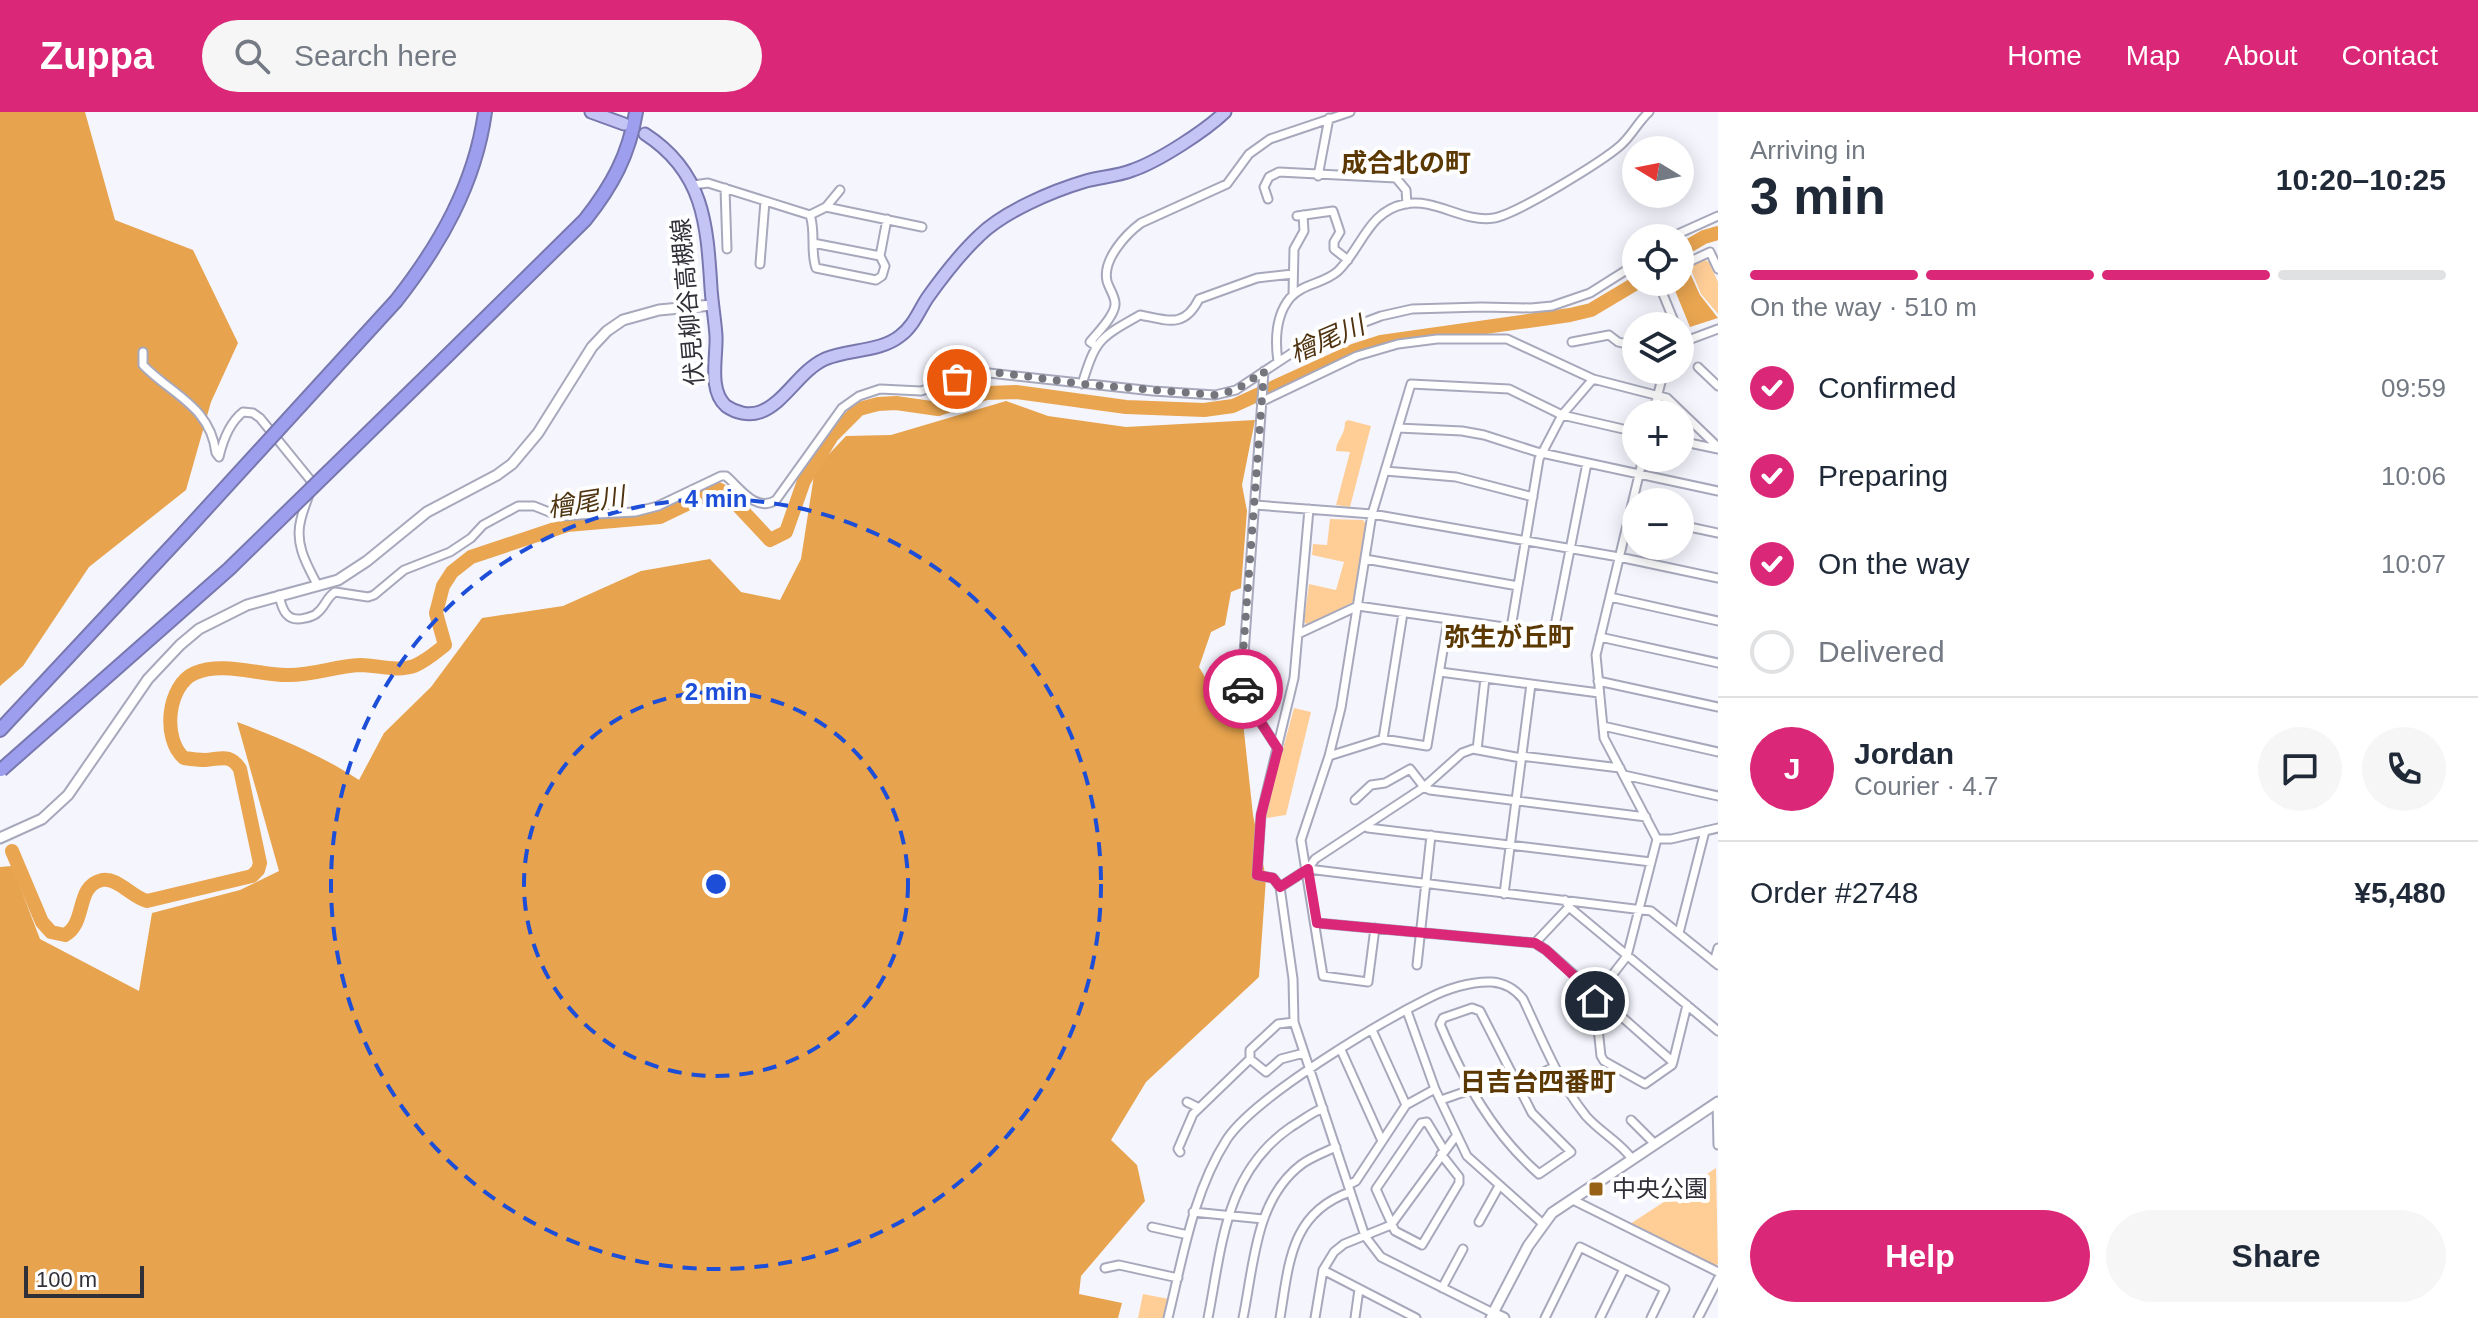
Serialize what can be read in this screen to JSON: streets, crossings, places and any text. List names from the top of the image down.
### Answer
{
  "streets": {
    "main road": ["伏見柳谷高槻線"]
  },
  "districts": ["成合北の町", "弥生が丘町", "日吉台四番町"],
  "water": ["檜尾川"],
  "places": {
    "transit": ["中央公園"]
  },
  "scale_bar": "100 m",
  "north": "left",
  "page": {
    "header": "Zuppa",
    "search": "Search here",
    "nav": [
      "Home",
      "Map",
      "About",
      "Contact"
    ],
    "heading": ["3 min", "Arriving in", "10:20–10:25"],
    "panel": [
      "Jordan",
      "Courier · 4.7",
      "Order #2748",
      "¥5,480"
    ],
    "map_buttons": ["+", "−"],
    "bar": "On the way · 510 m",
    "list": [
      ["Confirmed", "09:59"],
      ["Preparing", "10:06"],
      ["On the way", "10:07"],
      "Delivered"
    ],
    "round": "J",
    "buttons": ["Help", "Share"],
    "scale": "100 m"
  },
  "rings": ["4 min", "2 min"]
}
